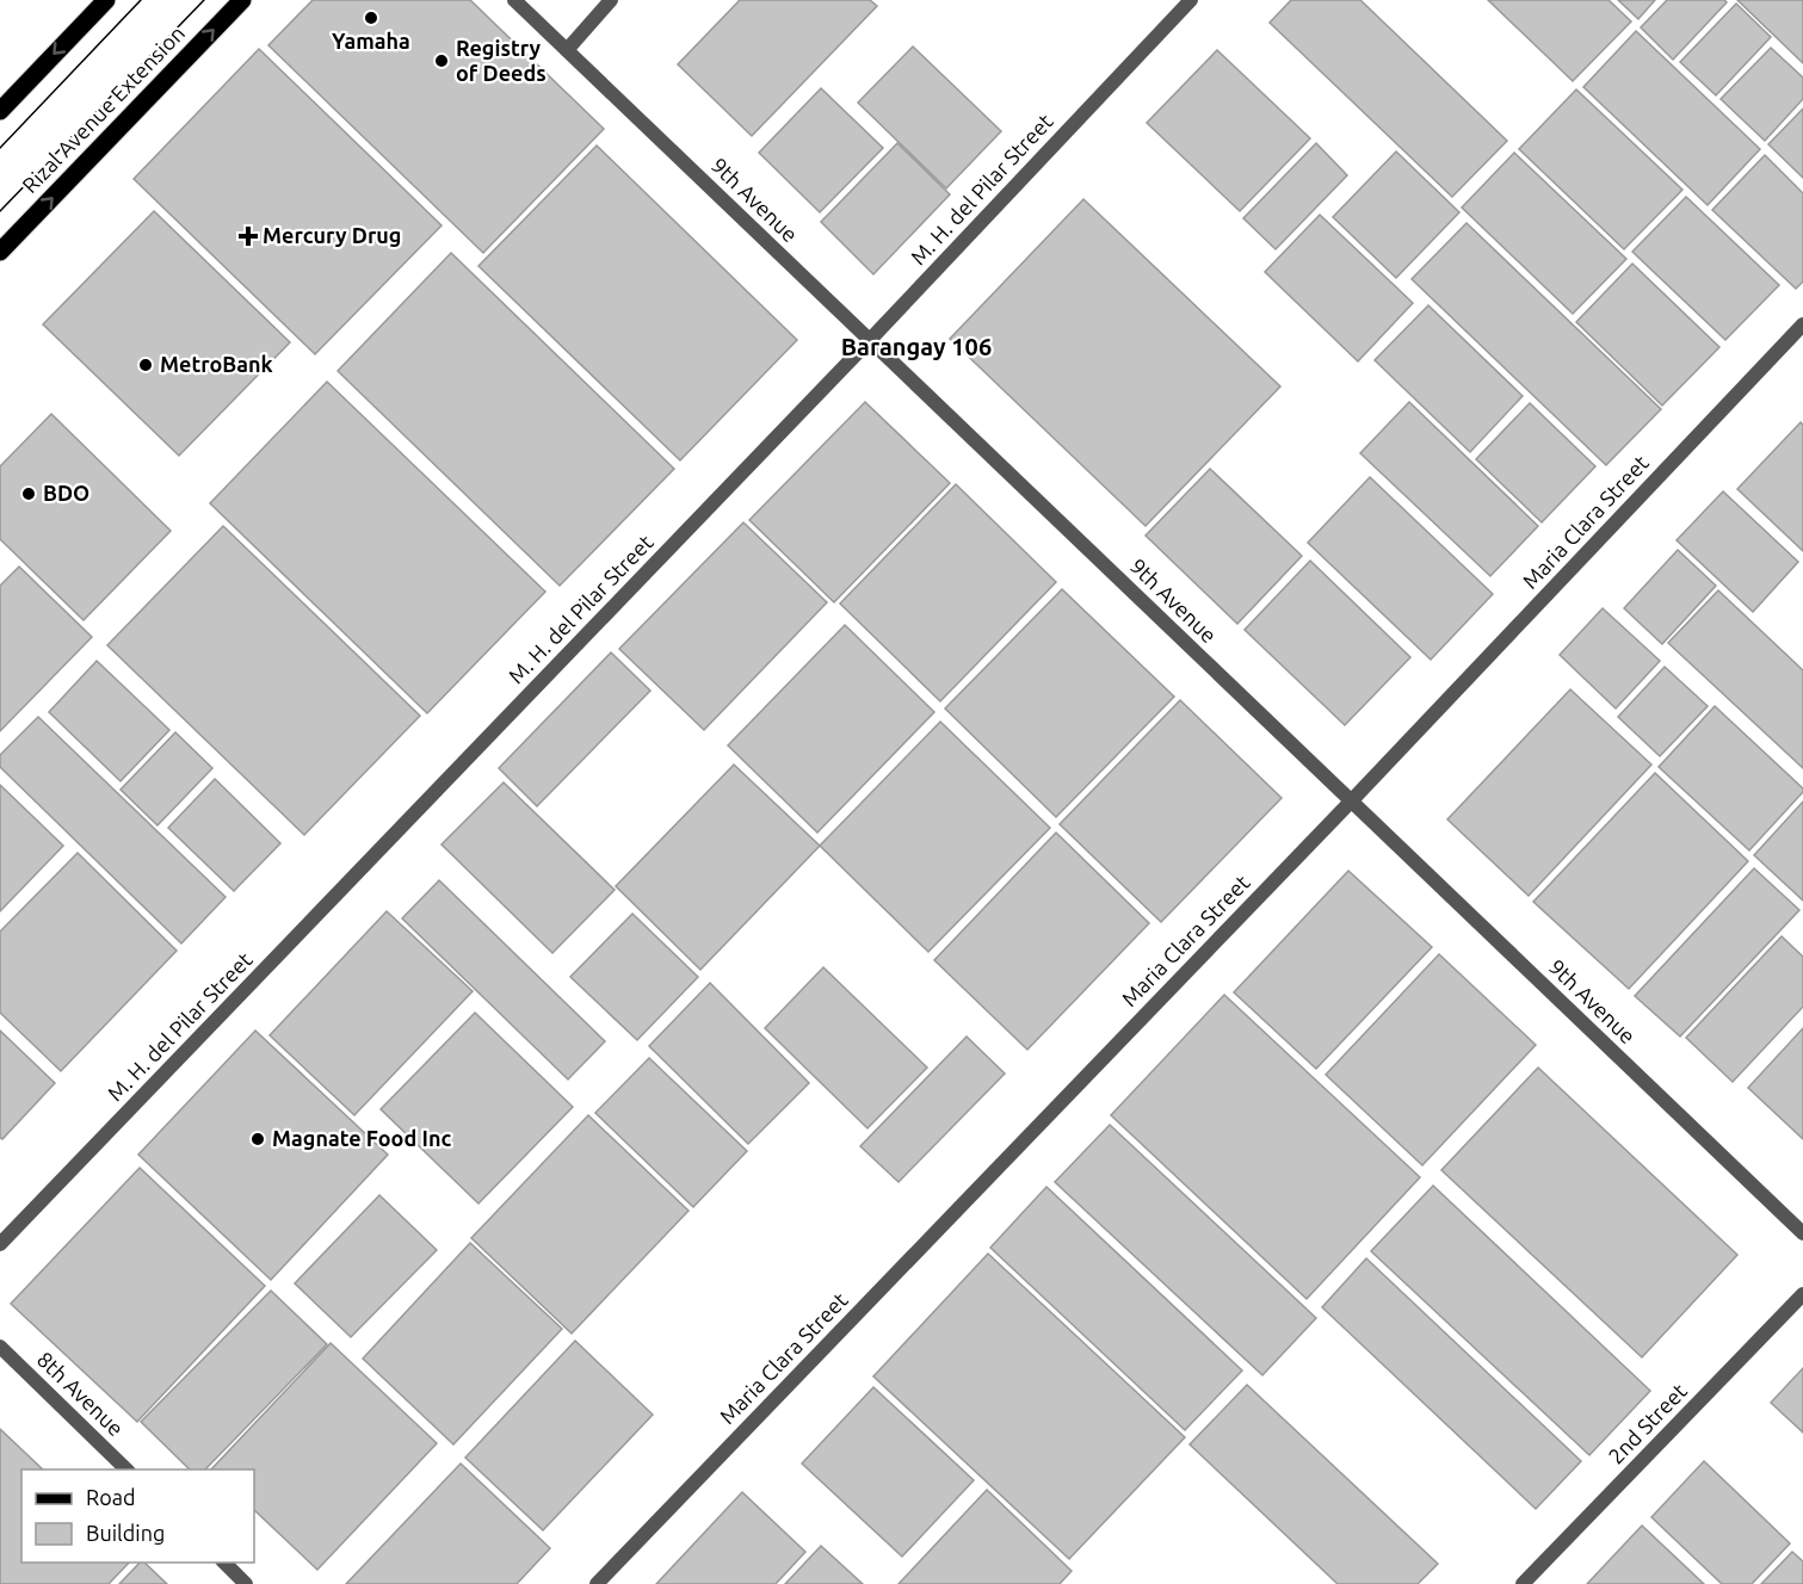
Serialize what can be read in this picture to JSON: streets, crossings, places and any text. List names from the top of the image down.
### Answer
{
  "streets": {
    "main road": ["Rizal Avenue Extension"],
    "street": [
      "M. H. del Pilar Street",
      "9th Avenue",
      "Maria Clara Street",
      "8th Avenue",
      "2nd Street"
    ]
  },
  "crossings": [
    ["M. H. del Pilar Street", "9th Avenue"],
    ["9th Avenue", "Maria Clara Street"]
  ],
  "districts": ["Barangay 106"],
  "places": {
    "other": [
      "Yamaha",
      "Registry of Deeds",
      "MetroBank",
      "BDO",
      "Magnate Food Inc"
    ],
    "health": ["Mercury Drug"]
  },
  "legend": ["Road", "Building"]
}
